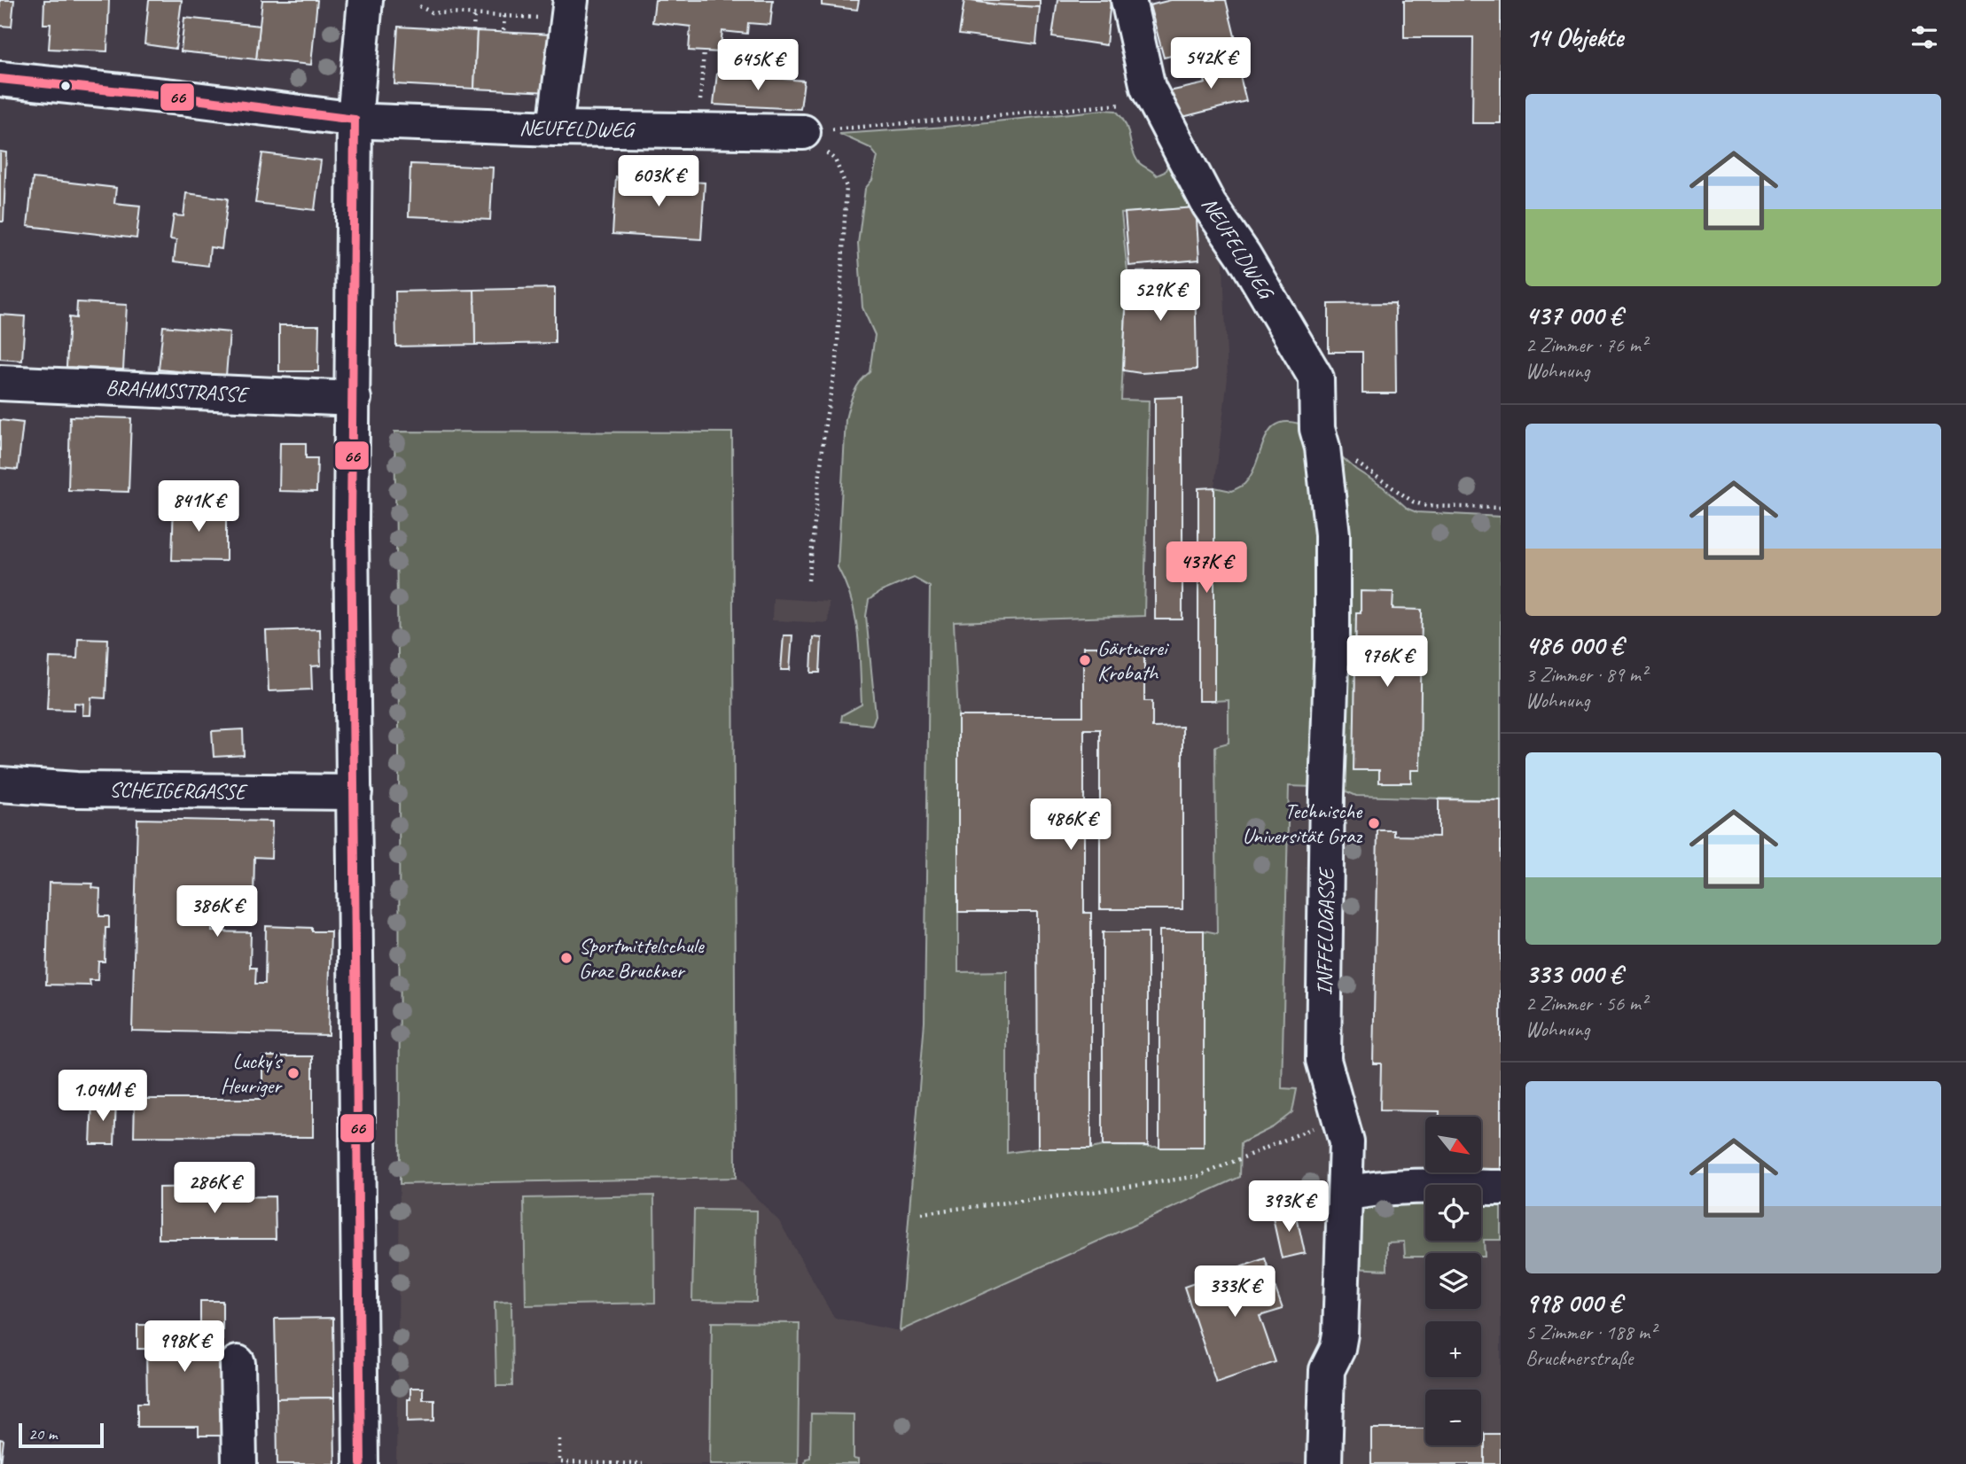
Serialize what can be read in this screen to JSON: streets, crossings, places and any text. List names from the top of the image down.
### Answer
{
  "streets": {
    "street": [
      "NEUFELDWEG",
      "BRAHMSSTRASSE",
      "SCHEIGERGASSE",
      "INFFELDGASSE"
    ]
  },
  "crossings": [
    ["NEUFELDWEG", "INFFELDGASSE"]
  ],
  "places": [
    "Gärtnerei Krobath",
    "Technische Universität Graz",
    "Sportmittelschule Graz Bruckner",
    "Lucky's Heuriger"
  ],
  "lines": ["transit line 66"],
  "scale_bar": "20 m",
  "north": "bottom right",
  "page": {
    "heading": "14 Objekte",
    "price": [
      "542K €",
      "645K €",
      "603K €",
      "529K €",
      "841K €",
      "437K €",
      "976K €",
      "486K €",
      "386K €",
      "1.04M €",
      "286K €",
      "393K €",
      "333K €",
      "998K €"
    ],
    "list": [
      {
        "name": "437 000 €",
        "note": "2 Zimmer · 76 m² · Wohnung"
      },
      {
        "name": "486 000 €",
        "note": "3 Zimmer · 89 m² · Wohnung"
      },
      {
        "name": "333 000 €",
        "note": "2 Zimmer · 56 m² · Wohnung"
      },
      {
        "name": "998 000 €",
        "note": "5 Zimmer · 188 m² · Brucknerstraße"
      }
    ],
    "map_buttons": ["+", "−"],
    "scale": "20 m"
  }
}
